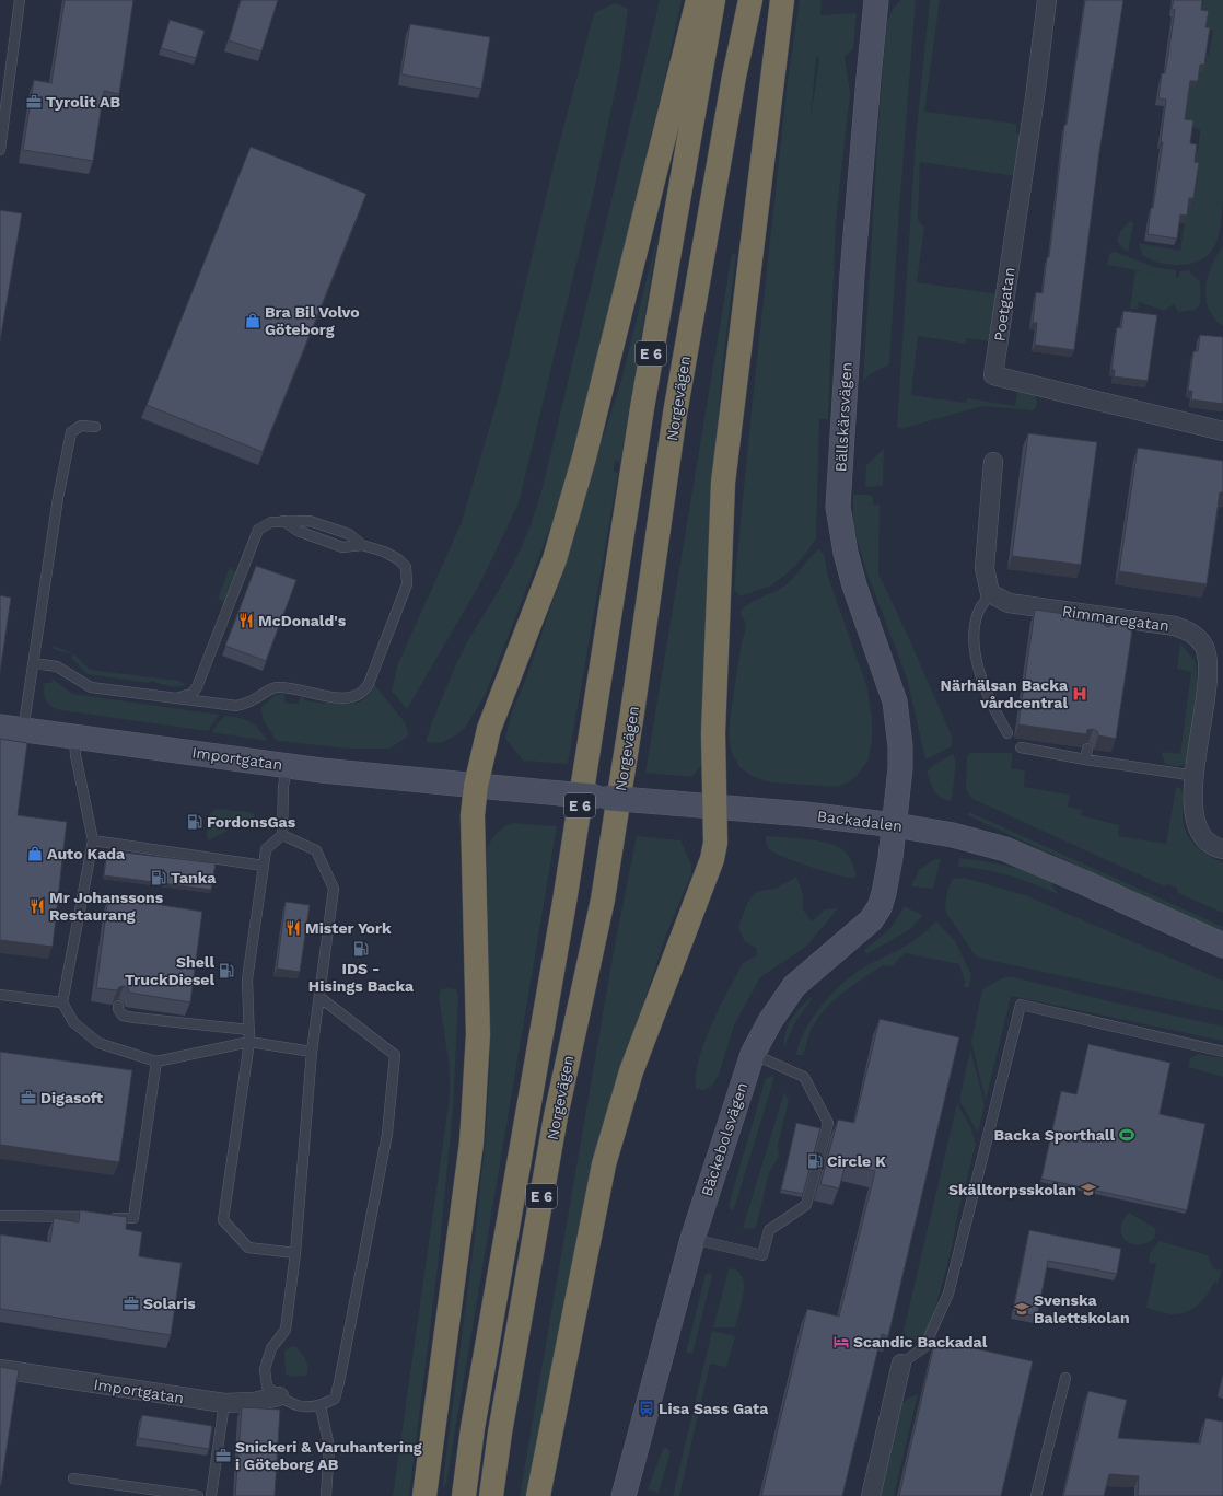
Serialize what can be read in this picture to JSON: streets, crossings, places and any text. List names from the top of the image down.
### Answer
{
  "streets": {
    "highway": ["E 6", "Norgevägen"],
    "street": [
      "Poetgatan",
      "Bällskärsvägen",
      "Rimmaregatan",
      "Importgatan",
      "Backadalen",
      "Bäckebolsvägen"
    ]
  },
  "crossings": [
    ["Bällskärsvägen", "Backadalen"],
    ["Bällskärsvägen", "Bäckebolsvägen"],
    ["Importgatan", "Backadalen"],
    ["Backadalen", "Bäckebolsvägen"]
  ],
  "places": {
    "office": [
      "Tyrolit AB",
      "Digasoft",
      "Solaris",
      "Snickeri & Varuhantering i Göteborg AB"
    ],
    "shop": ["Bra Bil Volvo Göteborg", "Auto Kada"],
    "restaurant": ["McDonald's", "Mr Johanssons Restaurang", "Mister York"],
    "hospital": ["Närhälsan Backa vårdcentral"],
    "fuel station": [
      "FordonsGas",
      "Tanka",
      "IDS - Hisings Backa",
      "Shell TruckDiesel",
      "Circle K"
    ],
    "sports": ["Backa Sporthall"],
    "school or university": ["Skälltorpsskolan", "Svenska Balettskolan"],
    "hotel": ["Scandic Backadal"],
    "bus stop": ["Lisa Sass Gata"]
  }
}
